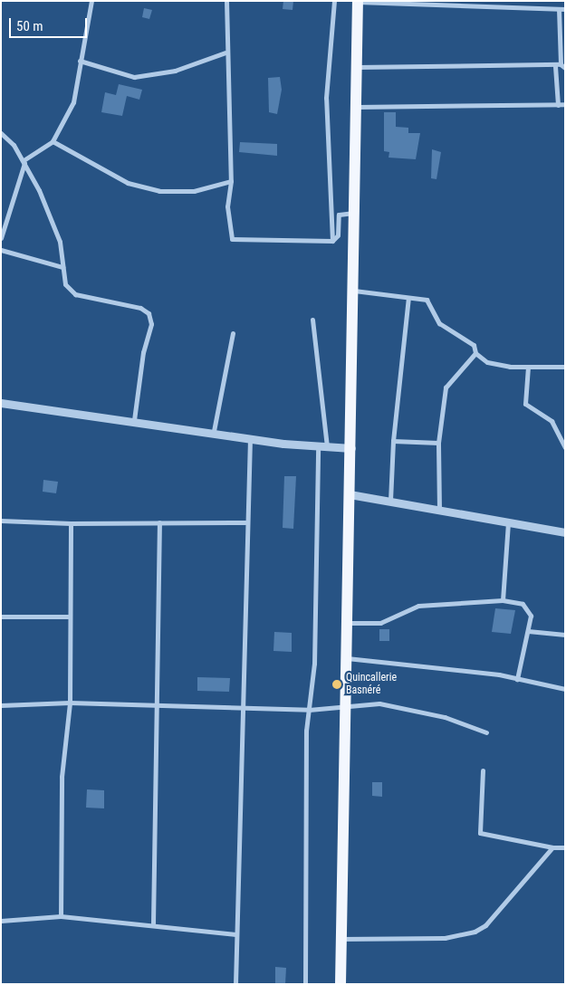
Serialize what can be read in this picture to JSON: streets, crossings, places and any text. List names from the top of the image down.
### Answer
{
  "places": ["Quincallerie Basnéré"],
  "scale_bar": "50 m"
}
